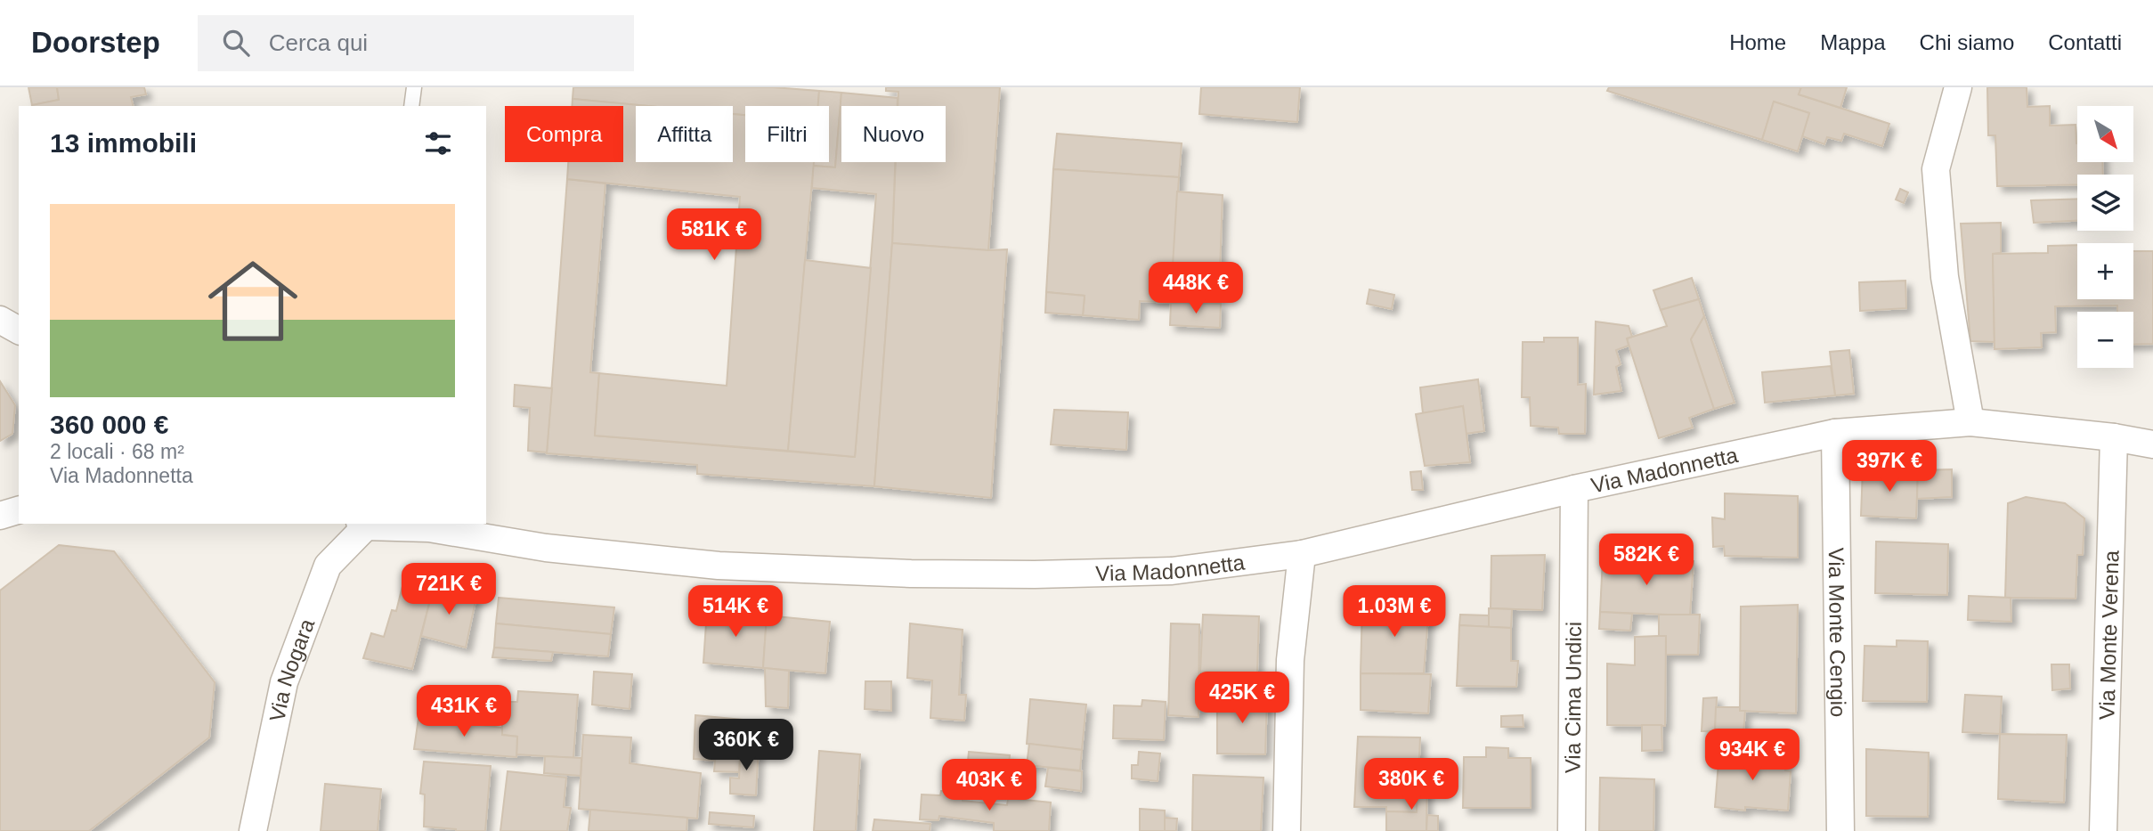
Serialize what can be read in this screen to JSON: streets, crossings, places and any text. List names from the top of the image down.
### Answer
{
  "streets": {
    "street": [
      "Via Madonnetta",
      "Via Monte Cengio",
      "Via Monte Verena",
      "Via Nogara",
      "Via Cima Undici"
    ]
  },
  "crossings": [
    ["Via Madonnetta", "Via Monte Cengio"],
    ["Via Madonnetta", "Via Monte Verena"],
    ["Via Madonnetta", "Via Nogara"],
    ["Via Madonnetta", "Via Cima Undici"]
  ],
  "north": "bottom right",
  "page": {
    "header": "Doorstep",
    "search": "Cerca qui",
    "nav": [
      "Home",
      "Mappa",
      "Chi siamo",
      "Contatti"
    ],
    "map_buttons": ["+", "−"],
    "chip": [
      "Compra",
      "Affitta",
      "Filtri",
      "Nuovo"
    ],
    "heading": "13 immobili",
    "list": [
      {
        "name": "360 000 €",
        "note": "2 locali · 68 m² · Via Madonnetta"
      }
    ],
    "price": [
      "581K €",
      "448K €",
      "397K €",
      "582K €",
      "721K €",
      "514K €",
      "1.03M €",
      "425K €",
      "431K €",
      "360K €",
      "934K €",
      "380K €",
      "403K €"
    ]
  }
}
